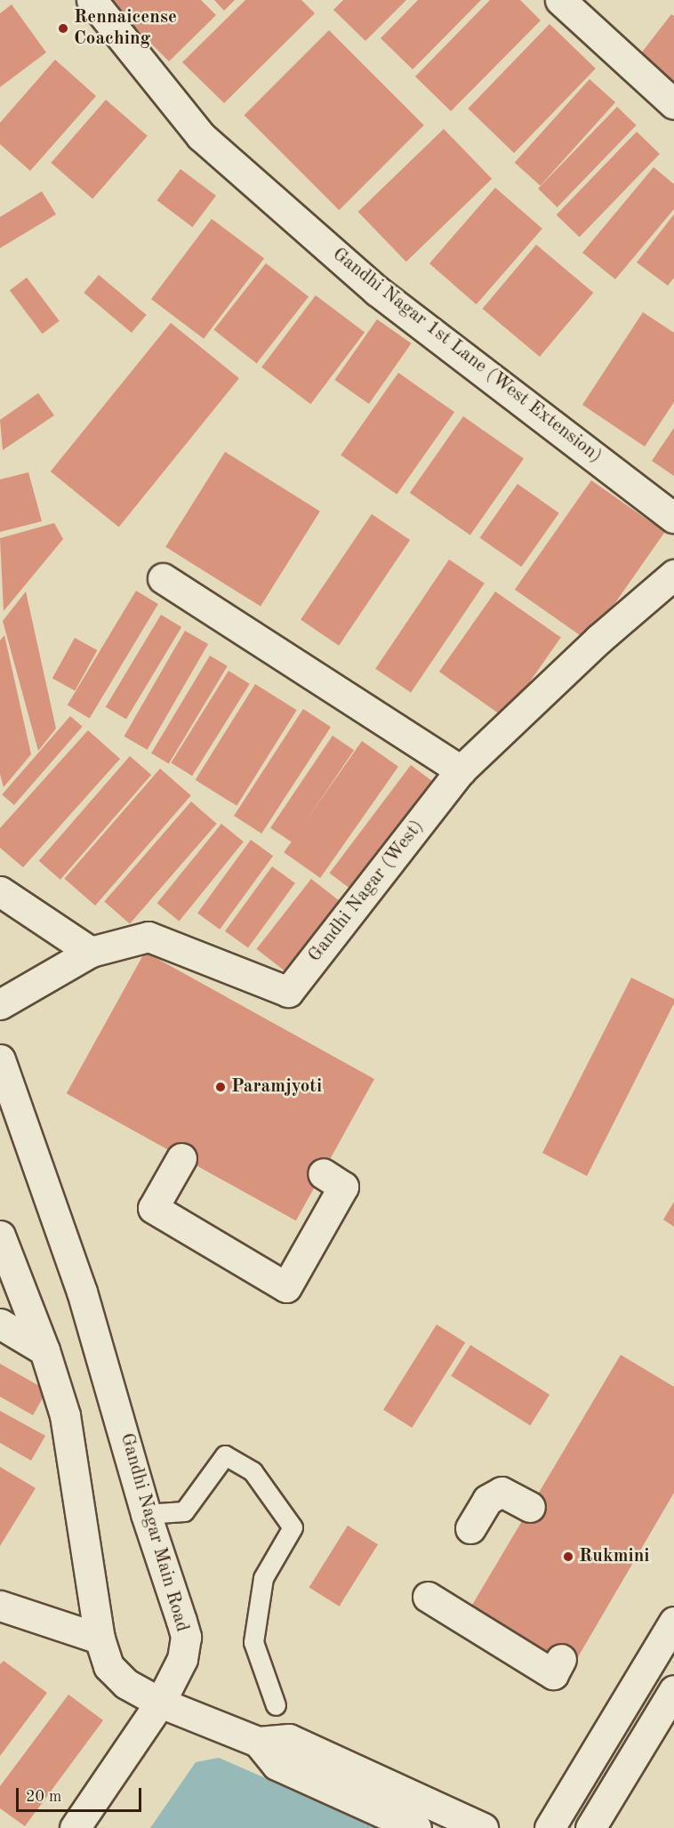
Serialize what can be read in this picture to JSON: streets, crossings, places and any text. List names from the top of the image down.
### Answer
{
  "streets": {
    "street": ["Gandhi Nagar 1st Lane (West Extension)", "Gandhi Nagar (West)", "Gandhi Nagar Main Road"]
  },
  "places": ["Rennaicense Coaching", "Paramjyoti", "Rukmini"],
  "scale_bar": "20 m"
}
